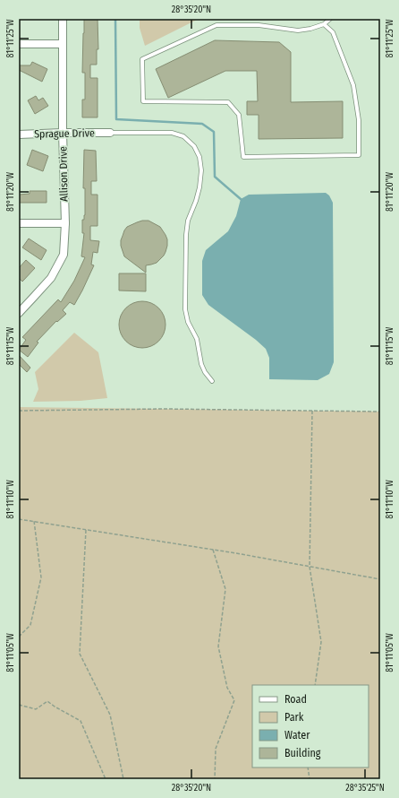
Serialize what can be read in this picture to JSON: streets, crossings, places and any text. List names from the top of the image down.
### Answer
{
  "streets": {
    "street": ["Sprague Drive", "Allison Drive"]
  },
  "crossings": [
    ["Sprague Drive", "Allison Drive"]
  ],
  "legend": [
    "Road",
    "Park",
    "Water",
    "Building"
  ],
  "coordinates": [
    "28°35'20\"N",
    "81°11'25\"W",
    "81°11'20\"W",
    "81°11'15\"W",
    "81°11'10\"W",
    "81°11'05\"W",
    "28°35'25\"N"
  ]
}
